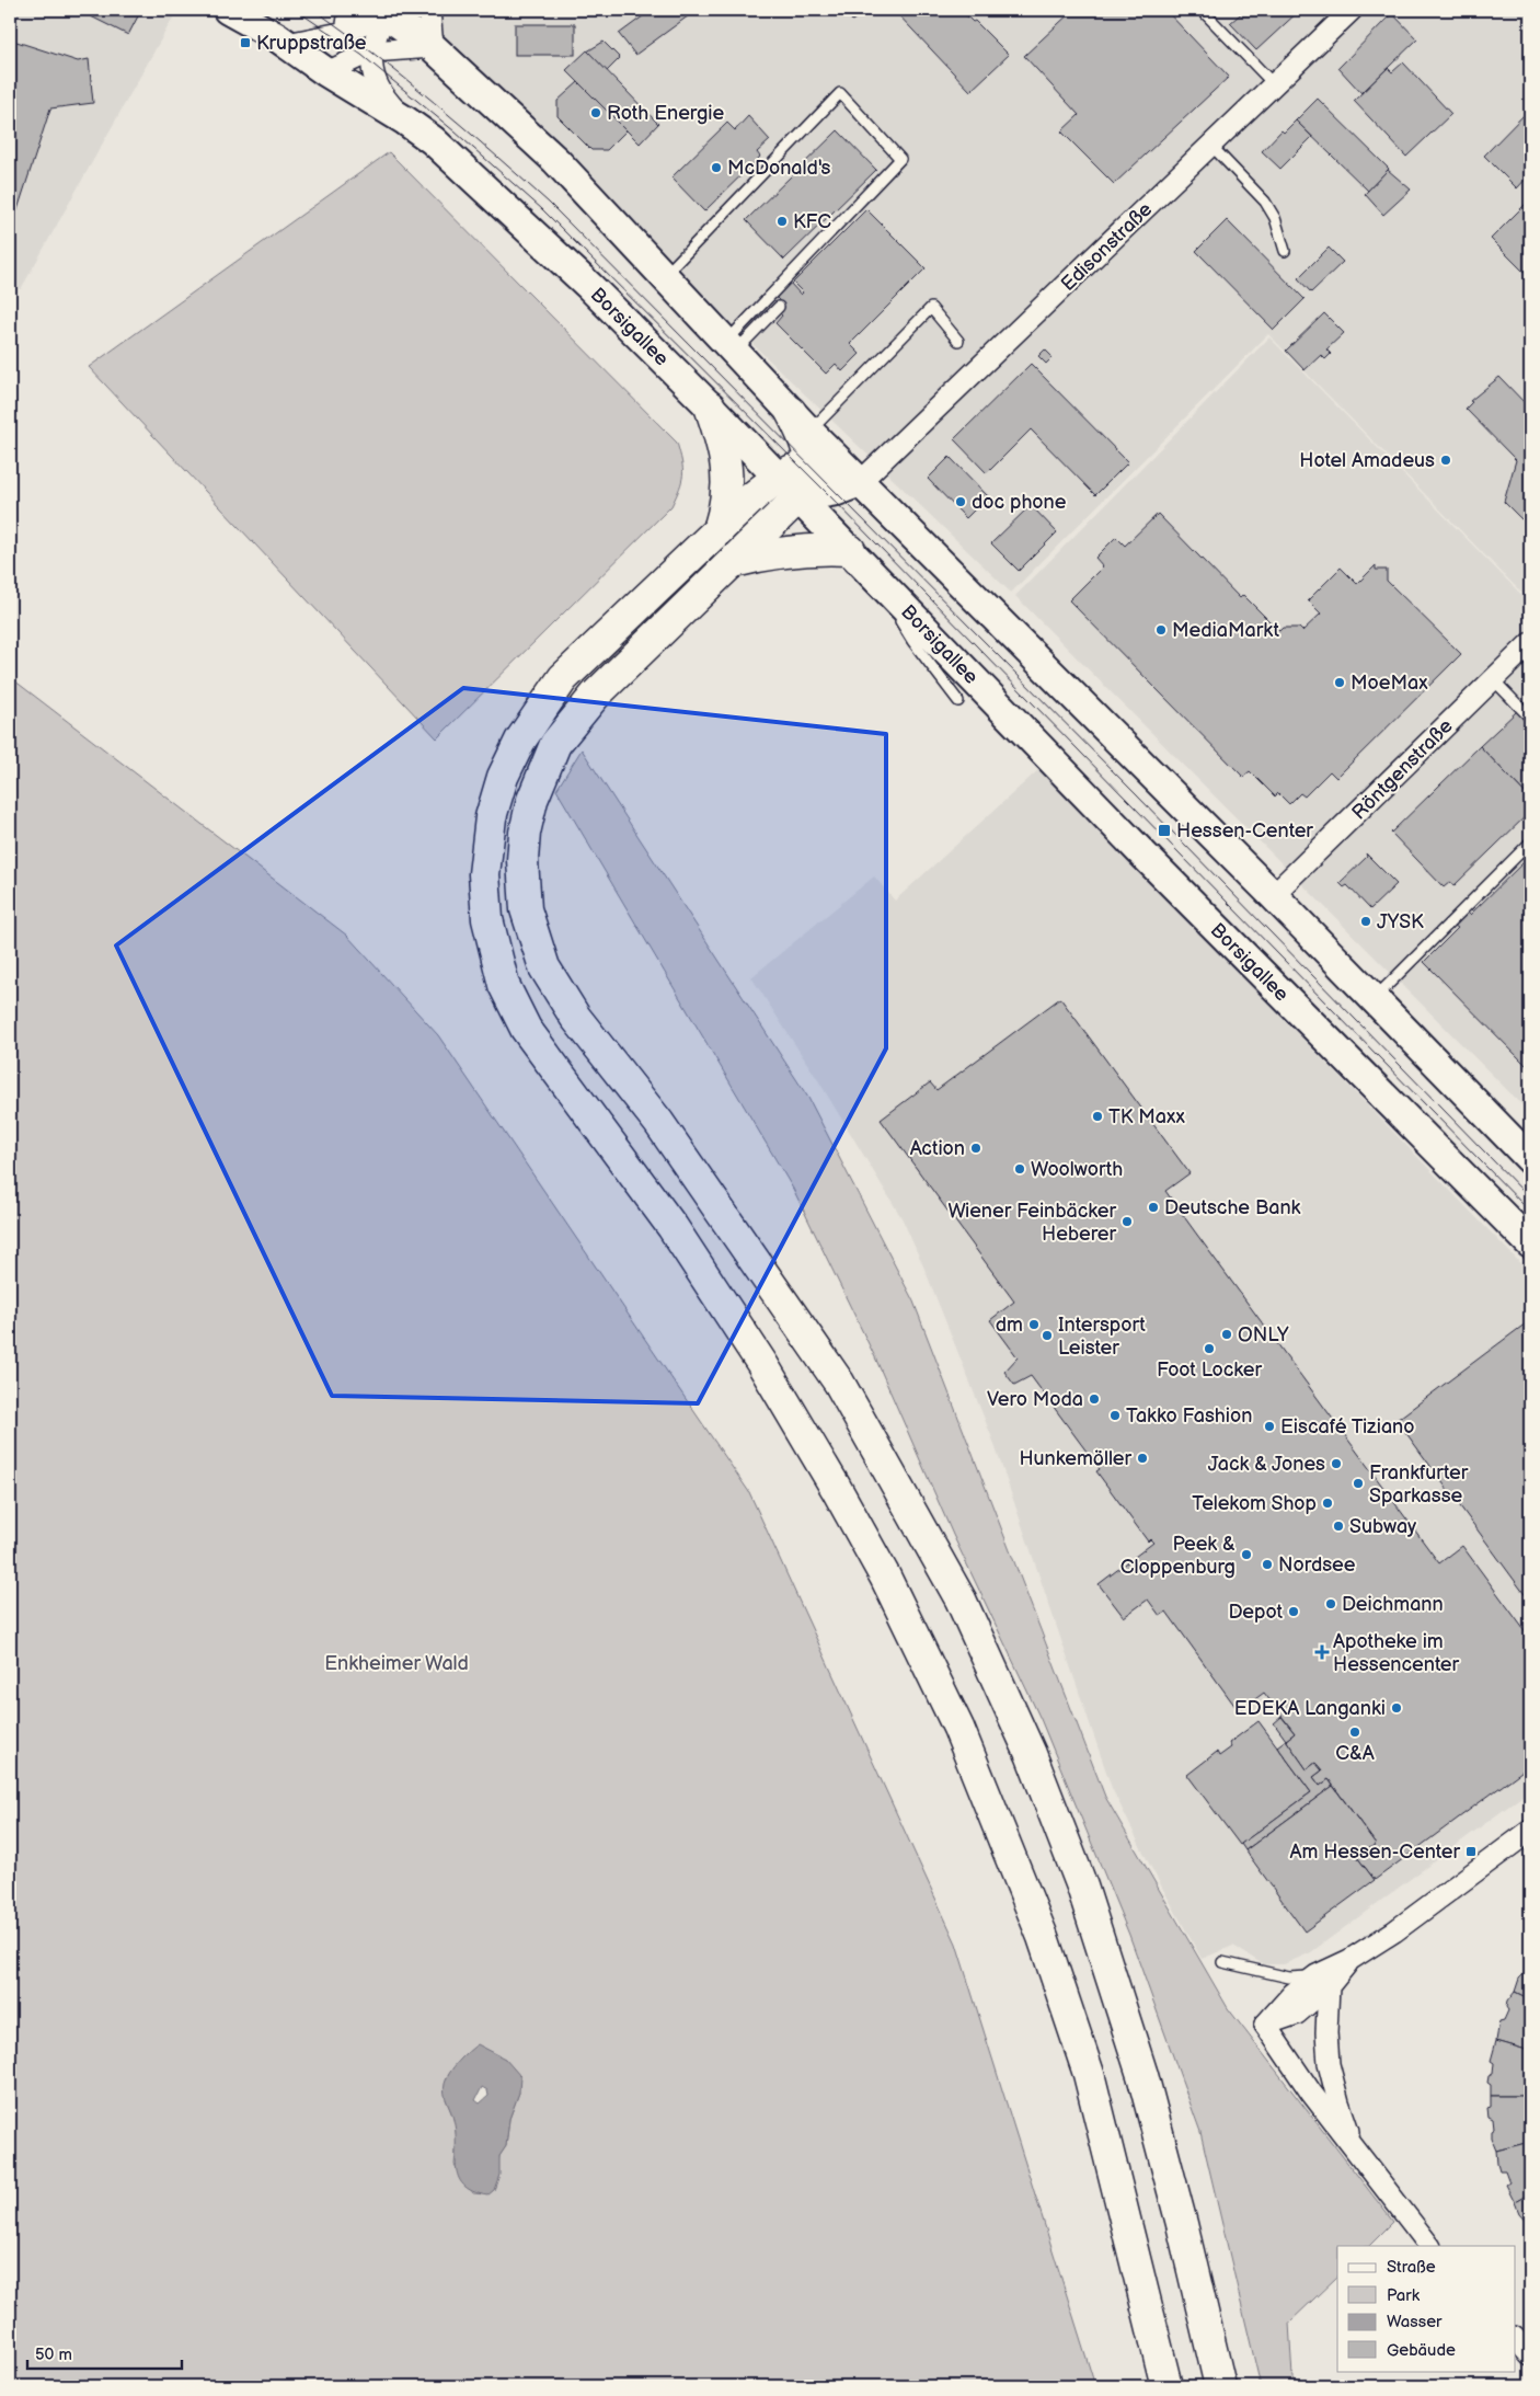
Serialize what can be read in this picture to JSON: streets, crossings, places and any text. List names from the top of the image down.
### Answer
{
  "streets": {
    "main road": ["Borsigallee"],
    "street": ["Edisonstraße", "Röntgenstraße"]
  },
  "parks": ["Enkheimer Wald"],
  "places": {
    "transit": ["Kruppstraße", "Hessen-Center", "Am Hessen-Center"],
    "other": [
      "Roth Energie",
      "McDonald's",
      "KFC",
      "Hotel Amadeus",
      "doc phone",
      "MediaMarkt",
      "MoeMax",
      "JYSK",
      "TK Maxx",
      "Action",
      "Woolworth",
      "Deutsche Bank",
      "Wiener Feinbäcker Heberer",
      "dm",
      "ONLY",
      "Intersport Leister",
      "Foot Locker",
      "Vero Moda",
      "Takko Fashion",
      "Eiscafé Tiziano",
      "Hunkemöller",
      "Jack & Jones",
      "Frankfurter Sparkasse",
      "Telekom Shop",
      "Subway",
      "Peek & Cloppenburg",
      "Nordsee",
      "Deichmann",
      "Depot",
      "EDEKA Langanki",
      "C&A"
    ],
    "health": ["Apotheke im Hessencenter"]
  },
  "legend": [
    "Straße",
    "Park",
    "Wasser",
    "Gebäude"
  ],
  "scale_bar": "50 m"
}
